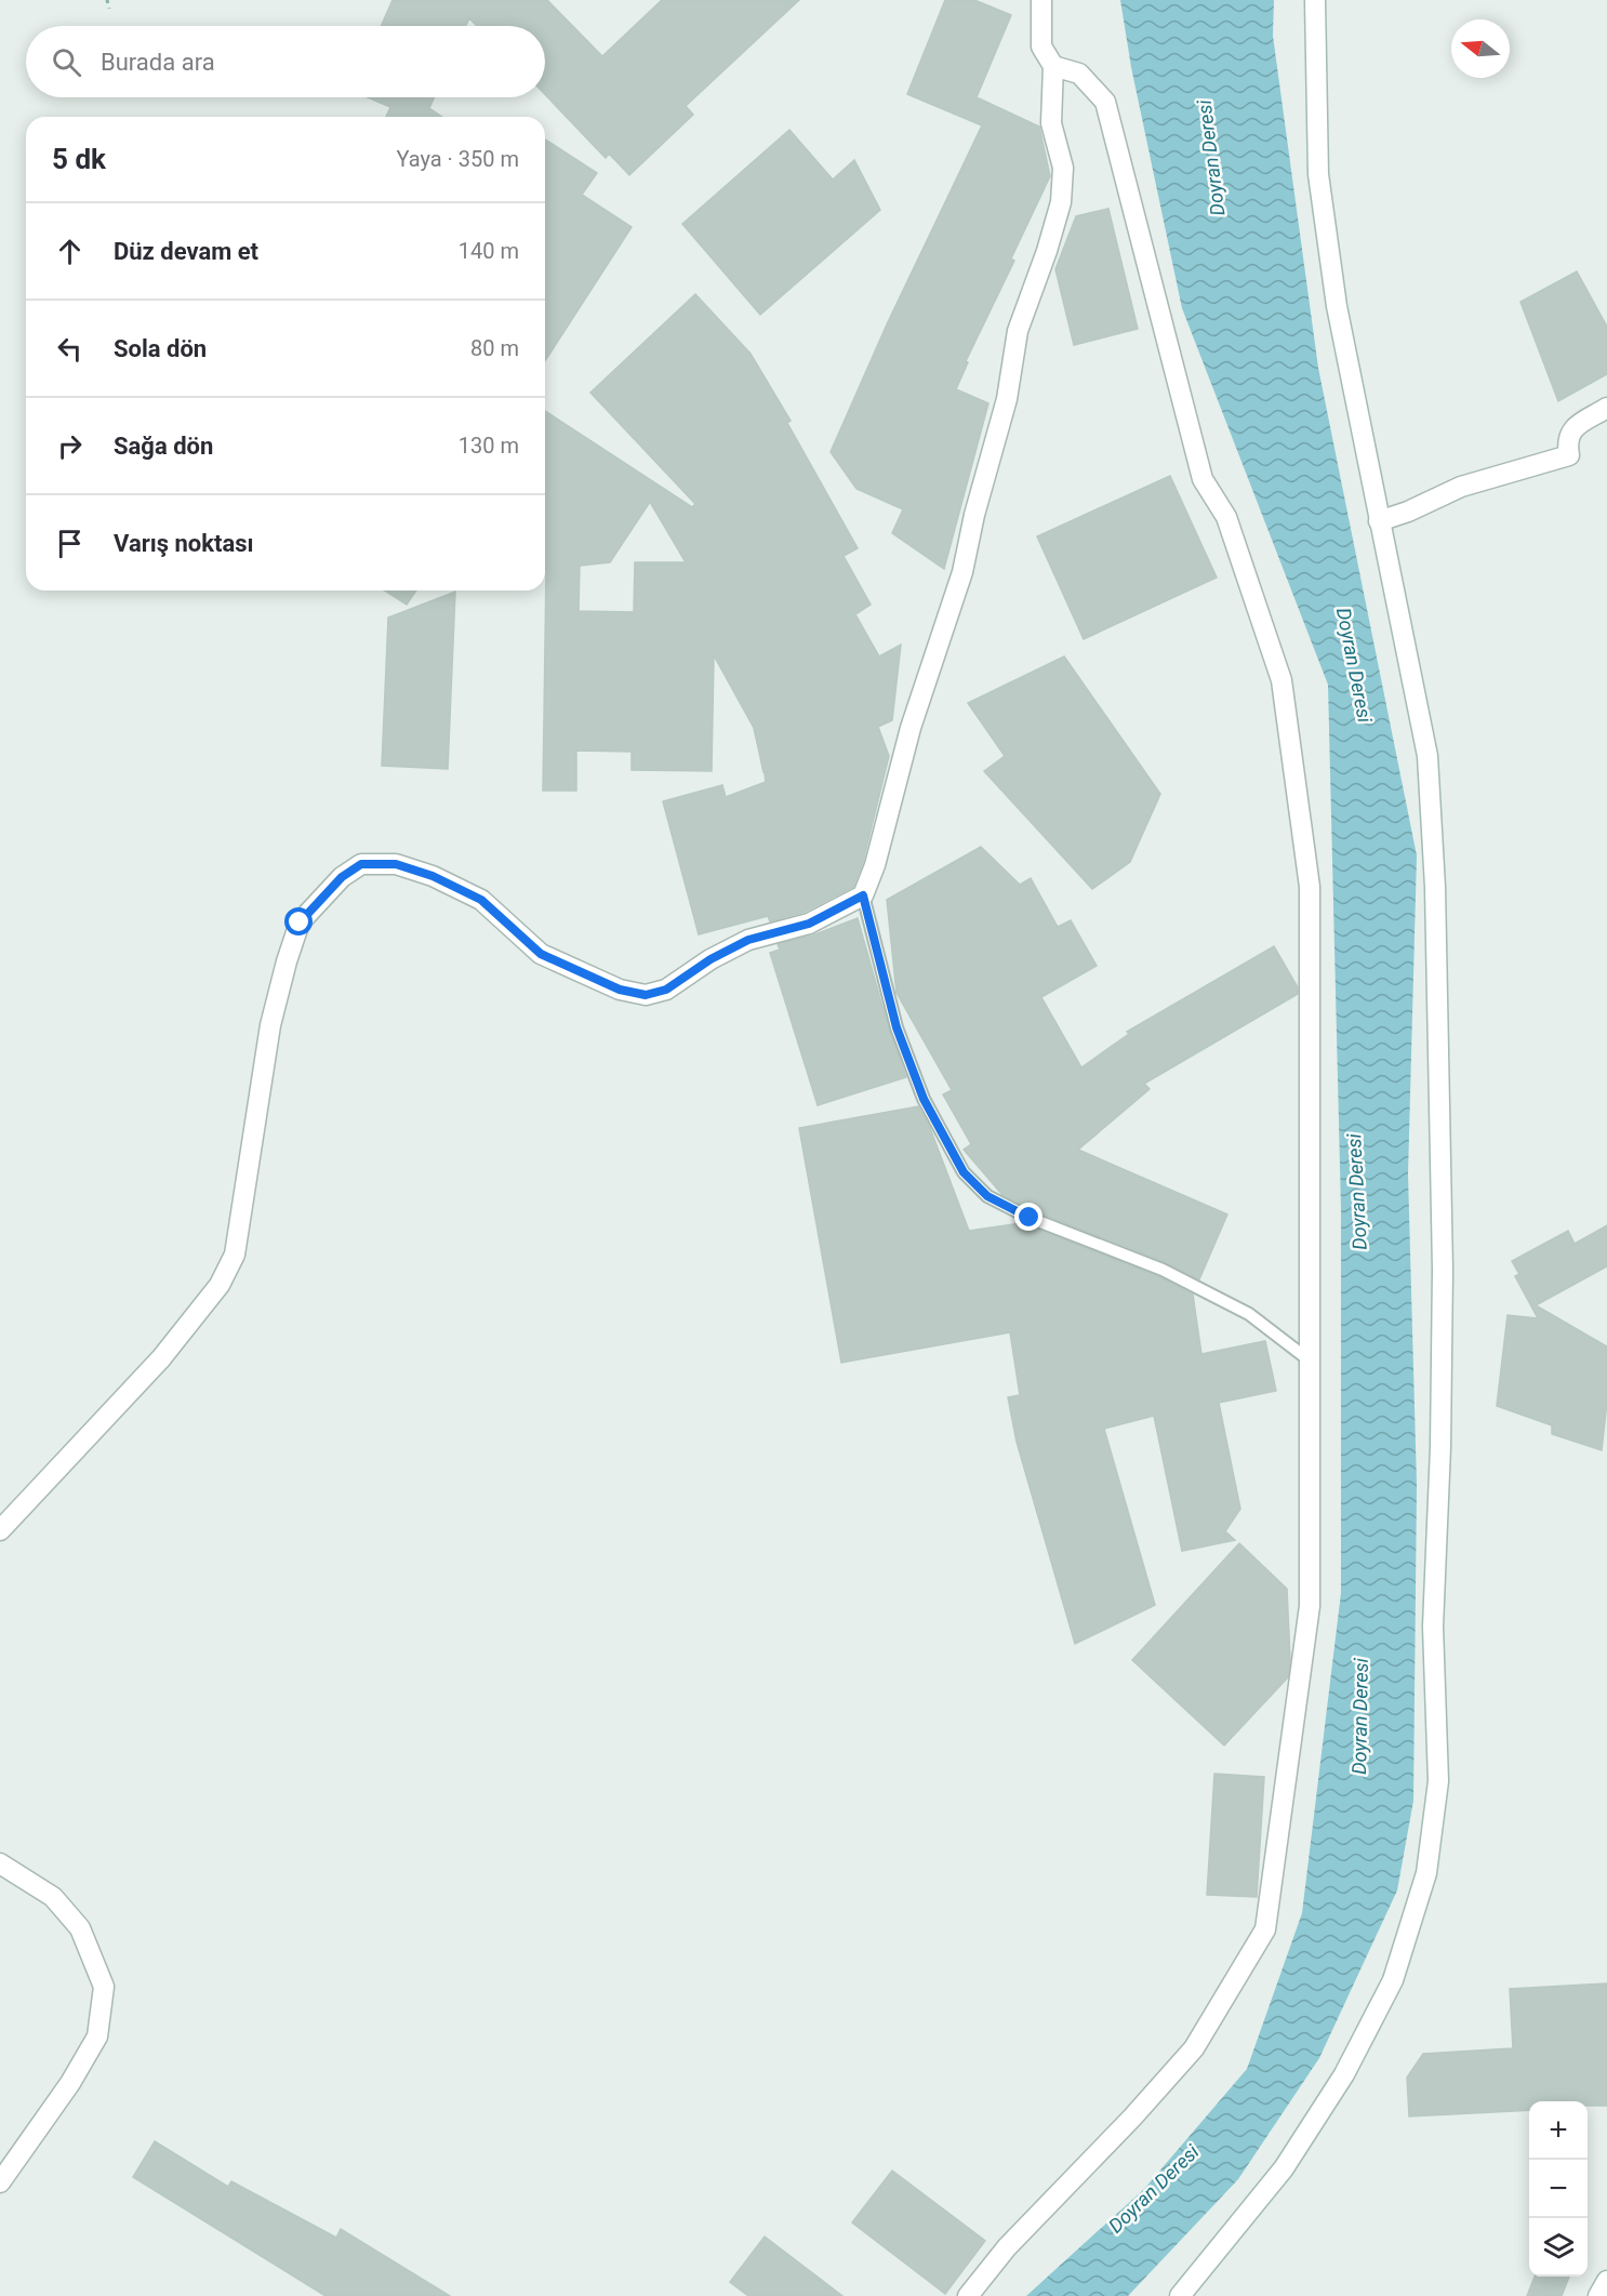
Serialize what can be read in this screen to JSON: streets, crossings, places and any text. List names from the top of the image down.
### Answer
{
  "water": ["Doyran Deresi"],
  "north": "left",
  "page": {
    "search": "Burada ara",
    "heading": ["5 dk", "Yaya · 350 m"],
    "list": [
      ["Düz devam et", "140 m"],
      ["Sola dön", "80 m"],
      ["Sağa dön", "130 m"],
      "Varış noktası"
    ],
    "map_buttons": ["+", "−"]
  }
}
